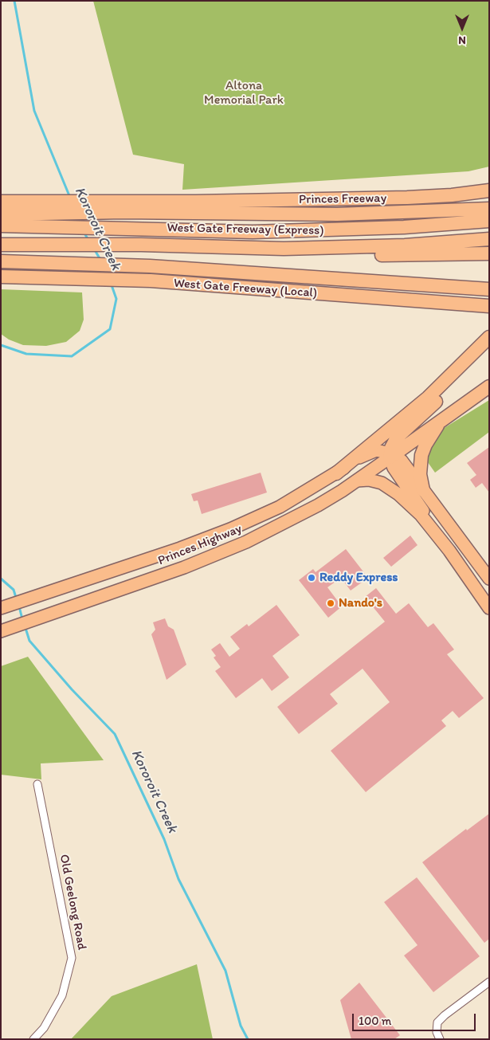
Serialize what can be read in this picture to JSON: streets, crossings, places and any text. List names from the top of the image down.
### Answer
{
  "streets": {
    "highway": ["Princes Freeway", "West Gate Freeway (Express)", "West Gate Freeway (Local)"],
    "main road": ["Princes Highway"],
    "street": ["Old Geelong Road"]
  },
  "water": ["Kororoit Creek"],
  "parks": ["Altona Memorial Park"],
  "places": ["Reddy Express", "Nando's"],
  "scale_bar": "100 m",
  "north": "bottom"
}
